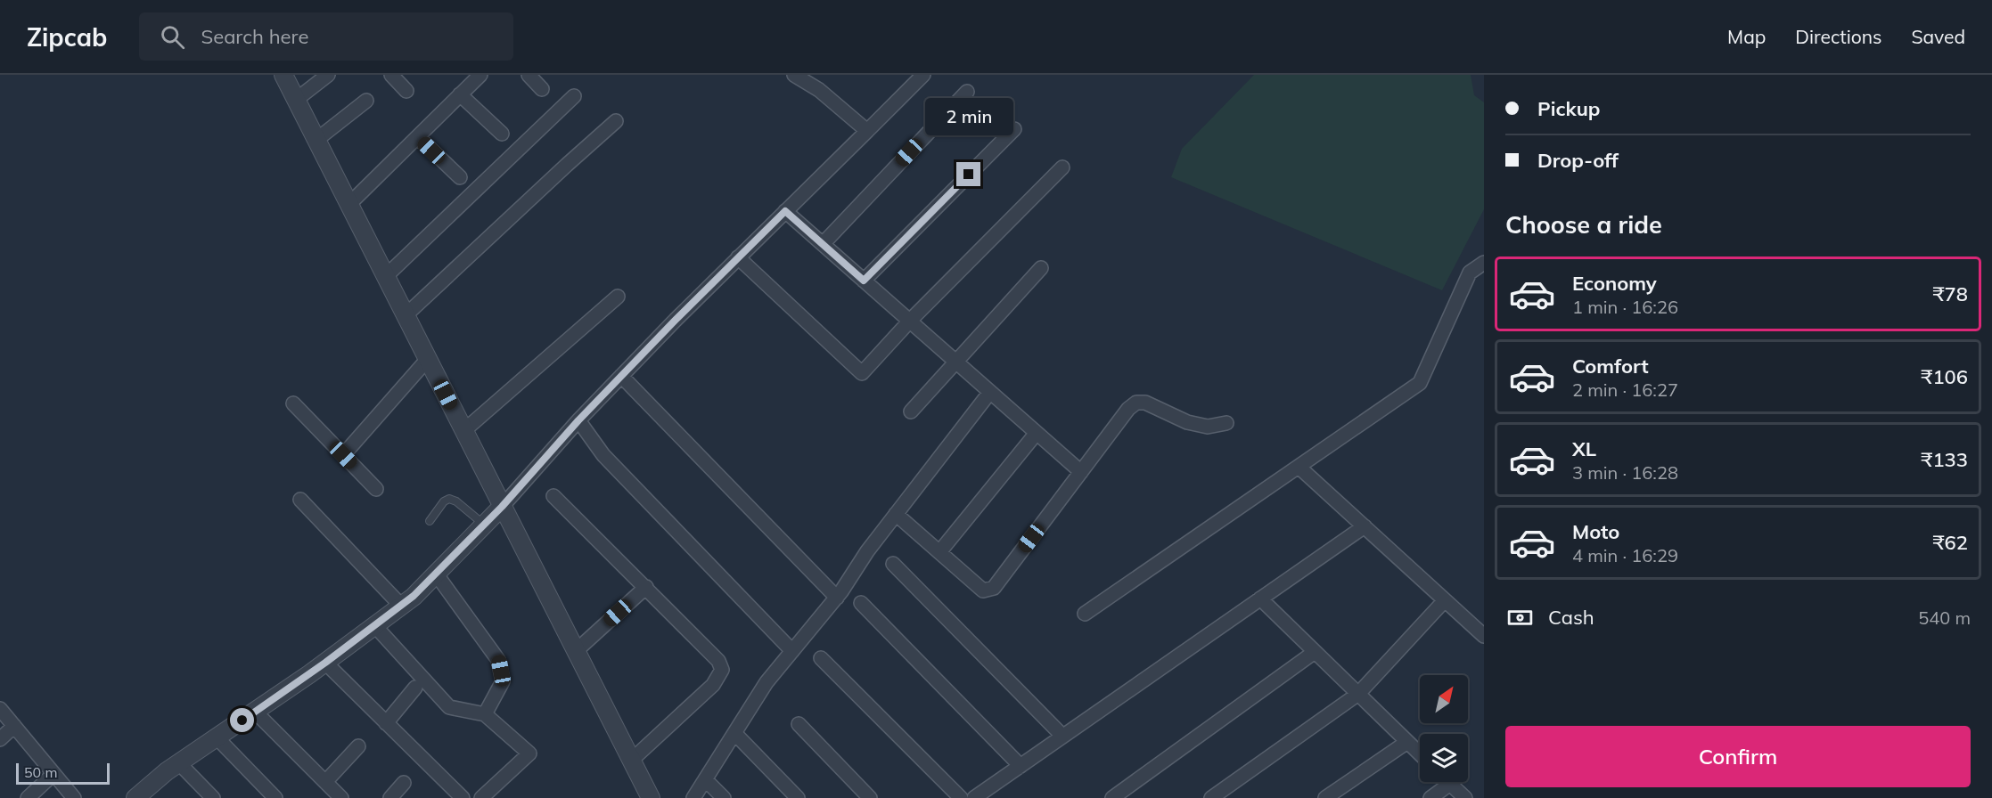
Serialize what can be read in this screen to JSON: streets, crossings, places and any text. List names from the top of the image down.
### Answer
{
  "scale_bar": "50 m",
  "north": "top right",
  "page": {
    "header": "Zipcab",
    "search": "Search here",
    "nav": ["Map", "Directions", "Saved"],
    "banner": ["Pickup", "Drop-off"],
    "bubble": "2 min",
    "heading": "Choose a ride",
    "list": [
      {
        "name": "Economy",
        "note": "1 min · 16:26",
        "value": "₹78"
      },
      {
        "name": "Comfort",
        "note": "2 min · 16:27",
        "value": "₹106"
      },
      {
        "name": "XL",
        "note": "3 min · 16:28",
        "value": "₹133"
      },
      {
        "name": "Moto",
        "note": "4 min · 16:29",
        "value": "₹62"
      }
    ],
    "pay": ["Cash", "540 m"],
    "buttons": "Confirm",
    "scale": "50 m"
  }
}
